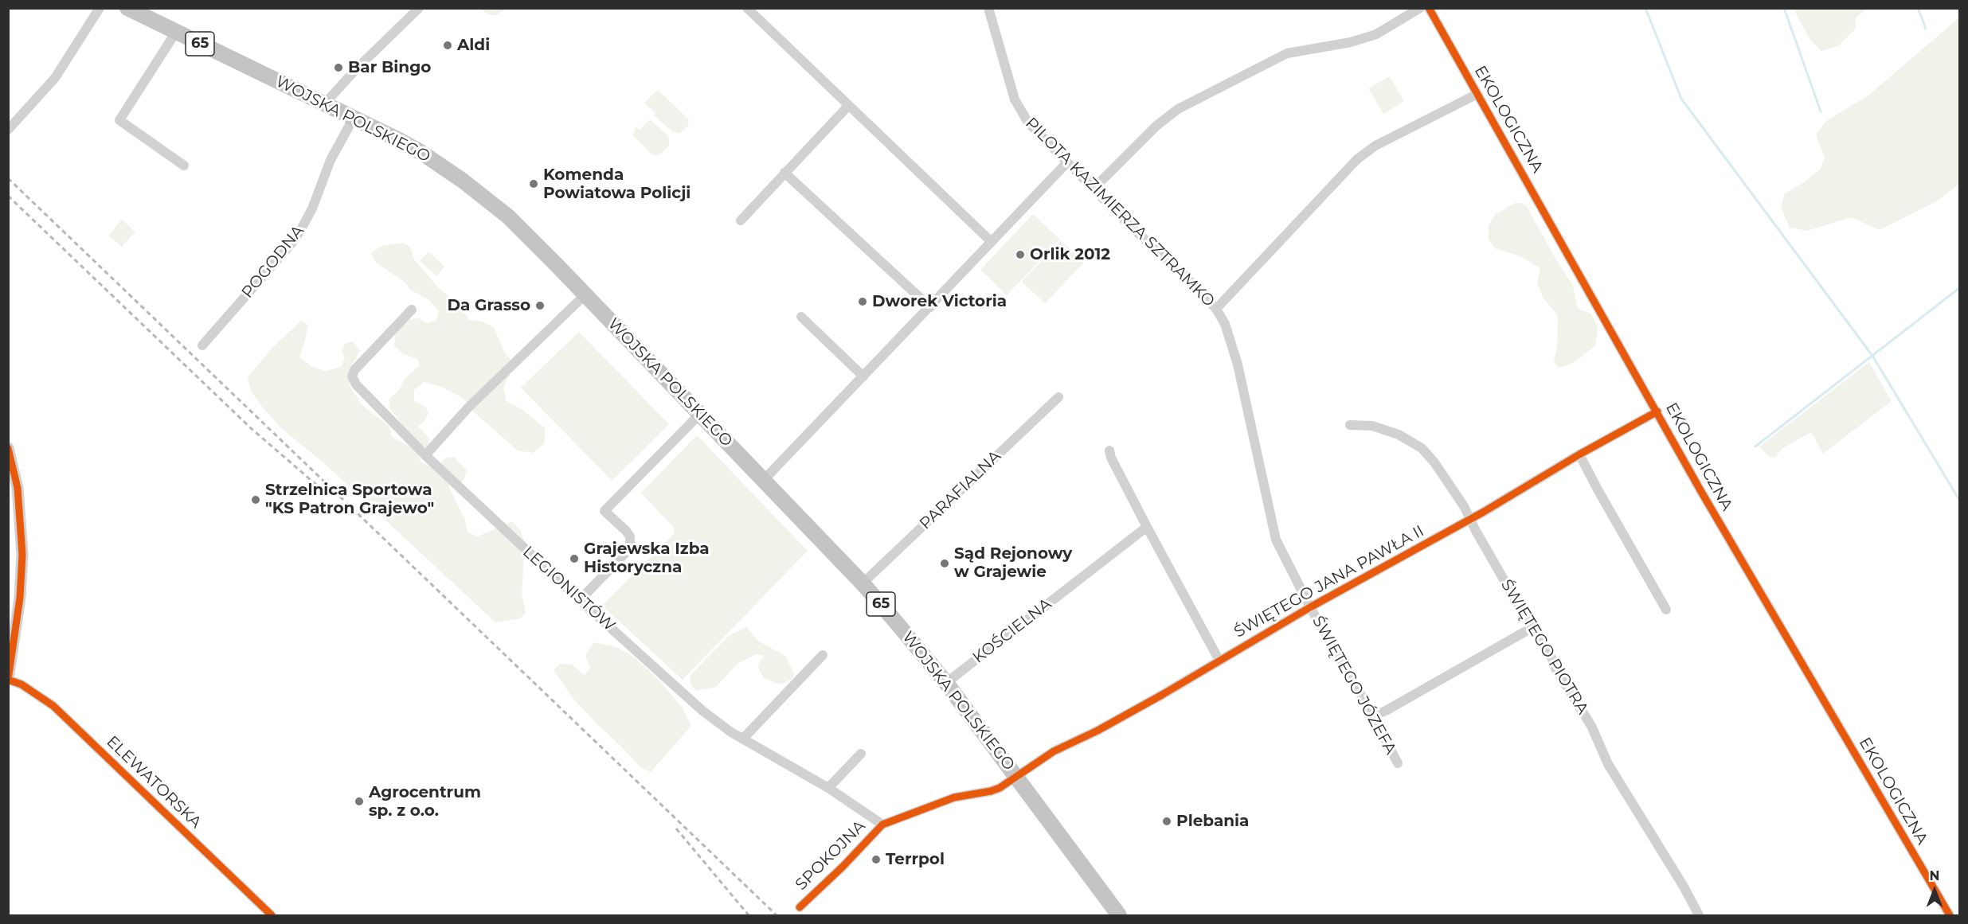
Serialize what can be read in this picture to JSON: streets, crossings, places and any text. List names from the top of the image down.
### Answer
{
  "streets": {
    "main road": ["65", "WOJSKA POLSKIEGO"],
    "street": [
      "EKOLOGICZNA",
      "PILOTA KAZIMIERZA SZTRAMKO",
      "POGODNA",
      "PARAFIALNA",
      "ŚWIĘTEGO JANA PAWŁA II",
      "LEGIONISTÓW",
      "KOŚCIELNA",
      "ŚWIĘTEGO PIOTRA",
      "ŚWIĘTEGO JÓZEFA",
      "ELEWATORSKA",
      "SPOKOJNA"
    ]
  },
  "crossings": [
    ["WOJSKA POLSKIEGO", "POGODNA"],
    ["WOJSKA POLSKIEGO", "PARAFIALNA"],
    ["WOJSKA POLSKIEGO", "ŚWIĘTEGO JANA PAWŁA II"],
    ["WOJSKA POLSKIEGO", "KOŚCIELNA"],
    ["WOJSKA POLSKIEGO", "SPOKOJNA"],
    ["EKOLOGICZNA", "ŚWIĘTEGO JANA PAWŁA II"],
    ["PILOTA KAZIMIERZA SZTRAMKO", "ŚWIĘTEGO JANA PAWŁA II"],
    ["PILOTA KAZIMIERZA SZTRAMKO", "ŚWIĘTEGO JÓZEFA"],
    ["ŚWIĘTEGO JANA PAWŁA II", "ŚWIĘTEGO PIOTRA"],
    ["ŚWIĘTEGO JANA PAWŁA II", "ŚWIĘTEGO JÓZEFA"],
    ["ŚWIĘTEGO JANA PAWŁA II", "SPOKOJNA"],
    ["LEGIONISTÓW", "SPOKOJNA"]
  ],
  "places": [
    "Aldi",
    "Bar Bingo",
    "Komenda Powiatowa Policji",
    "Orlik 2012",
    "Dworek Victoria",
    "Da Grasso",
    "Strzelnica Sportowa \"KS Patron Grajewo\"",
    "Grajewska Izba Historyczna",
    "Sąd Rejonowy w Grajewie",
    "Agrocentrum sp. z o.o.",
    "Plebania",
    "Terrpol"
  ],
  "north": "top"
}
